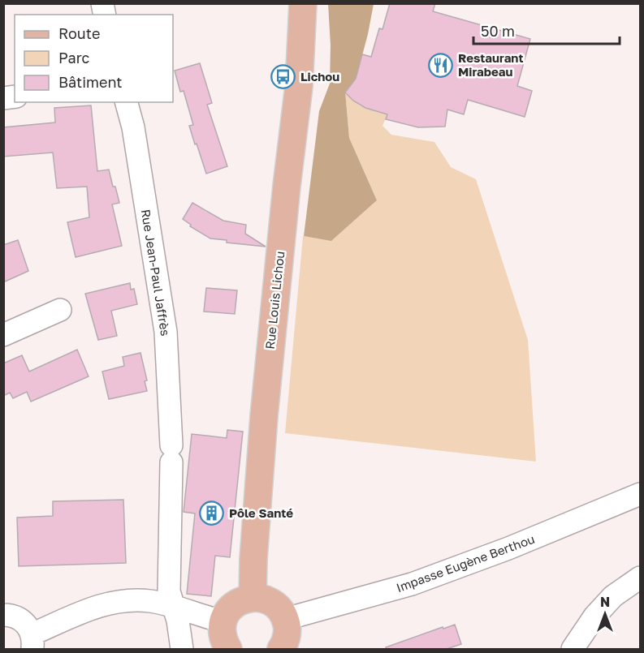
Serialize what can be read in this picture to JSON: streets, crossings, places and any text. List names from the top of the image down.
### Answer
{
  "streets": {
    "main road": ["Rue Louis Lichou"],
    "street": ["Rue Jean-Paul Jaffrès", "Impasse Eugène Berthou"]
  },
  "places": {
    "restaurant": ["Restaurant Mirabeau"],
    "bus stop": ["Lichou"],
    "building": ["Pôle Santé"]
  },
  "legend": ["Route", "Parc", "Bâtiment"],
  "scale_bar": "50 m",
  "north": "top"
}
